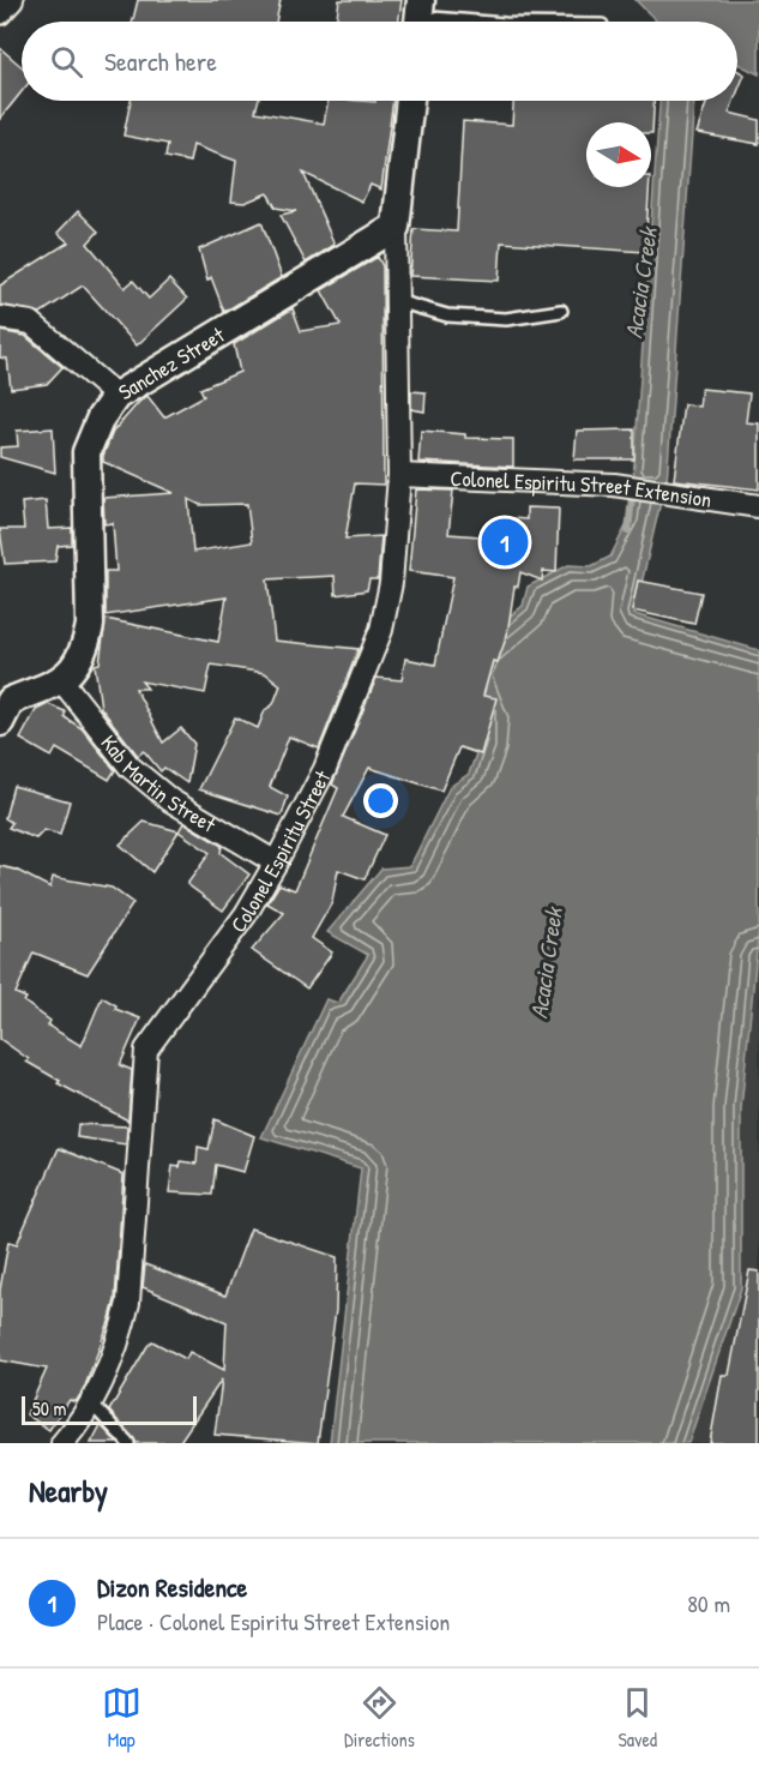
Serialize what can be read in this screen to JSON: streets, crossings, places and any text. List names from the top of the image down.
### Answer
{
  "streets": {
    "street": [
      "Sanchez Street",
      "Colonel Espiritu Street Extension",
      "Kab Martin Street",
      "Colonel Espiritu Street"
    ]
  },
  "crossings": [
    ["Sanchez Street", "Kab Martin Street"],
    ["Sanchez Street", "Colonel Espiritu Street"],
    ["Colonel Espiritu Street Extension", "Colonel Espiritu Street"],
    ["Kab Martin Street", "Colonel Espiritu Street"]
  ],
  "water": ["Acacia Creek"],
  "scale_bar": "50 m",
  "north": "right",
  "page": {
    "search": "Search here",
    "pins": "1",
    "scale": "50 m",
    "heading": "Nearby",
    "list": [
      {
        "mark": "1",
        "name": "Dizon Residence",
        "note": "Place · Colonel Espiritu Street Extension",
        "value": "80 m"
      }
    ],
    "nav": ["Map", "Directions", "Saved"]
  }
}
